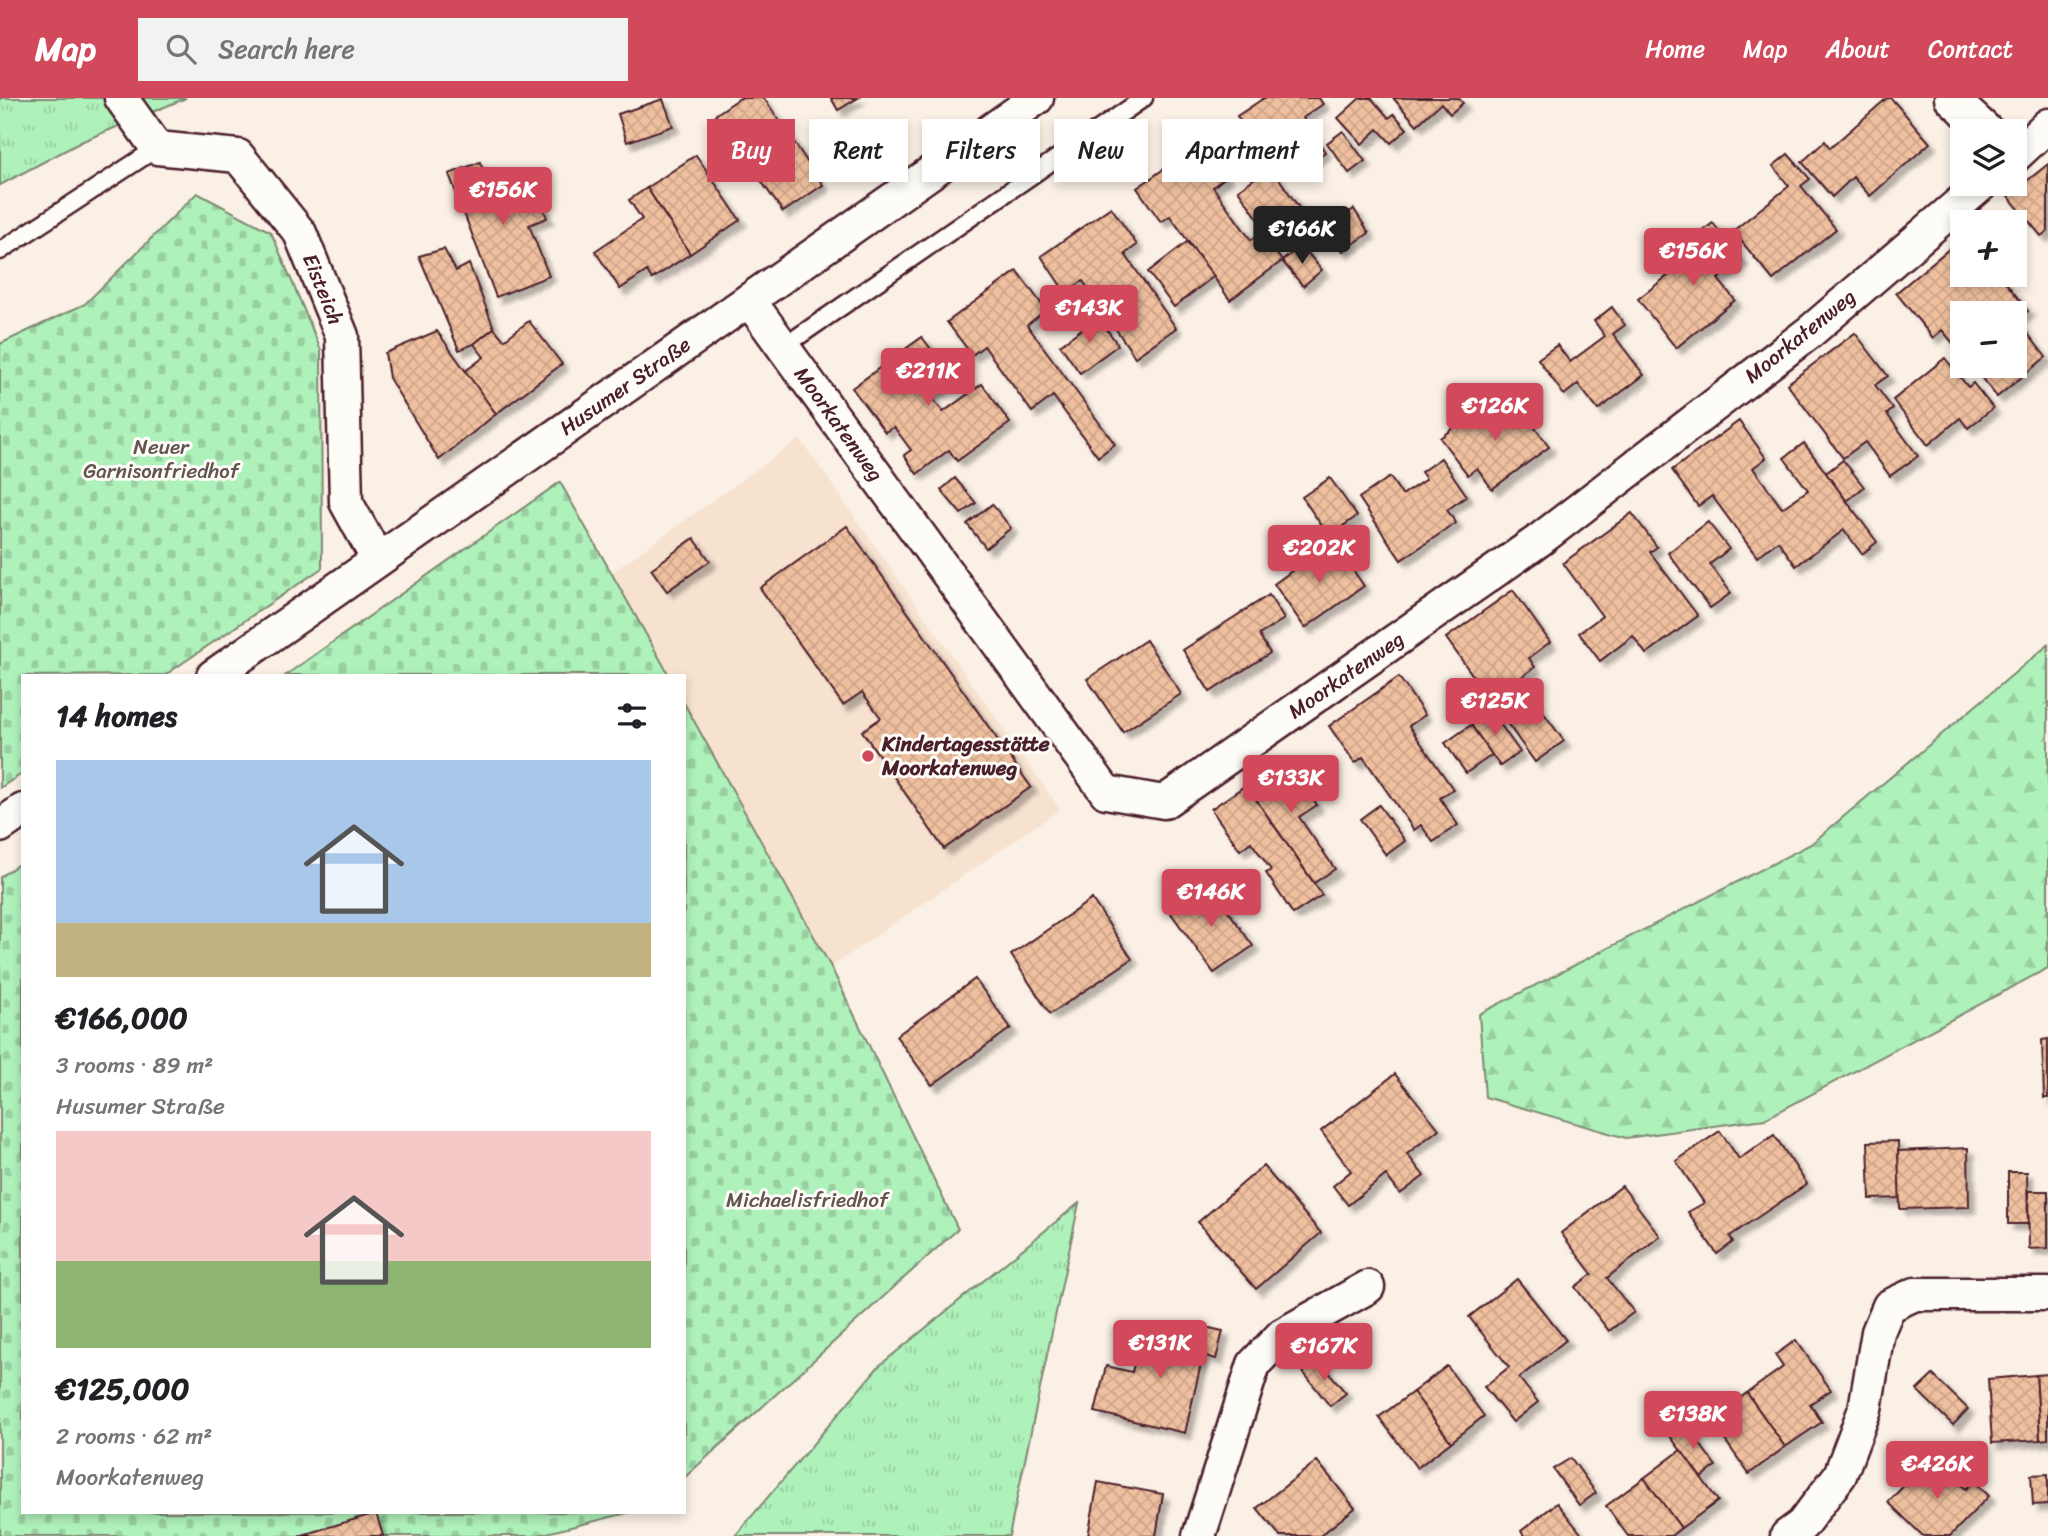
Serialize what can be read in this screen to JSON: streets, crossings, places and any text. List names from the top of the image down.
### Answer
{
  "streets": {
    "street": ["Eisteich", "Moorkatenweg", "Husumer Straße"]
  },
  "crossings": [
    ["Eisteich", "Husumer Straße"],
    ["Moorkatenweg", "Husumer Straße"]
  ],
  "parks": ["Neuer Garnisonfriedhof", "Michaelisfriedhof"],
  "places": ["Kindertagesstätte Moorkatenweg"],
  "page": {
    "header": "Map",
    "search": "Search here",
    "nav": [
      "Home",
      "Map",
      "About",
      "Contact"
    ],
    "map_buttons": ["+", "−"],
    "chip": [
      "Buy",
      "Rent",
      "Filters",
      "New",
      "Apartment"
    ],
    "price": [
      "€156K",
      "€166K",
      "€156K",
      "€143K",
      "€211K",
      "€126K",
      "€202K",
      "€125K",
      "€133K",
      "€146K",
      "€131K",
      "€167K",
      "€138K",
      "€426K"
    ],
    "heading": "14 homes",
    "list": [
      {
        "name": "€166,000",
        "note": "3 rooms · 89 m² · Husumer Straße"
      },
      {
        "name": "€125,000",
        "note": "2 rooms · 62 m² · Moorkatenweg"
      }
    ]
  }
}
